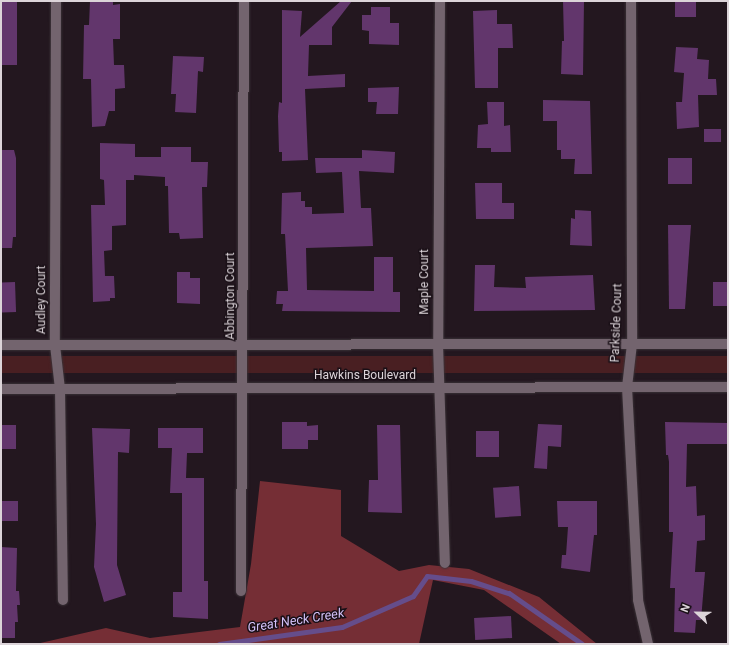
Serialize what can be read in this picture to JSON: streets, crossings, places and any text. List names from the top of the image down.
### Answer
{
  "streets": {
    "street": [
      "Maple Court",
      "Abbington Court",
      "Audley Court",
      "Parkside Court",
      "Hawkins Boulevard"
    ]
  },
  "crossings": [
    ["Maple Court", "Hawkins Boulevard"],
    ["Abbington Court", "Hawkins Boulevard"],
    ["Audley Court", "Hawkins Boulevard"],
    ["Parkside Court", "Hawkins Boulevard"]
  ],
  "water": ["Great Neck Creek"],
  "north": "left"
}
